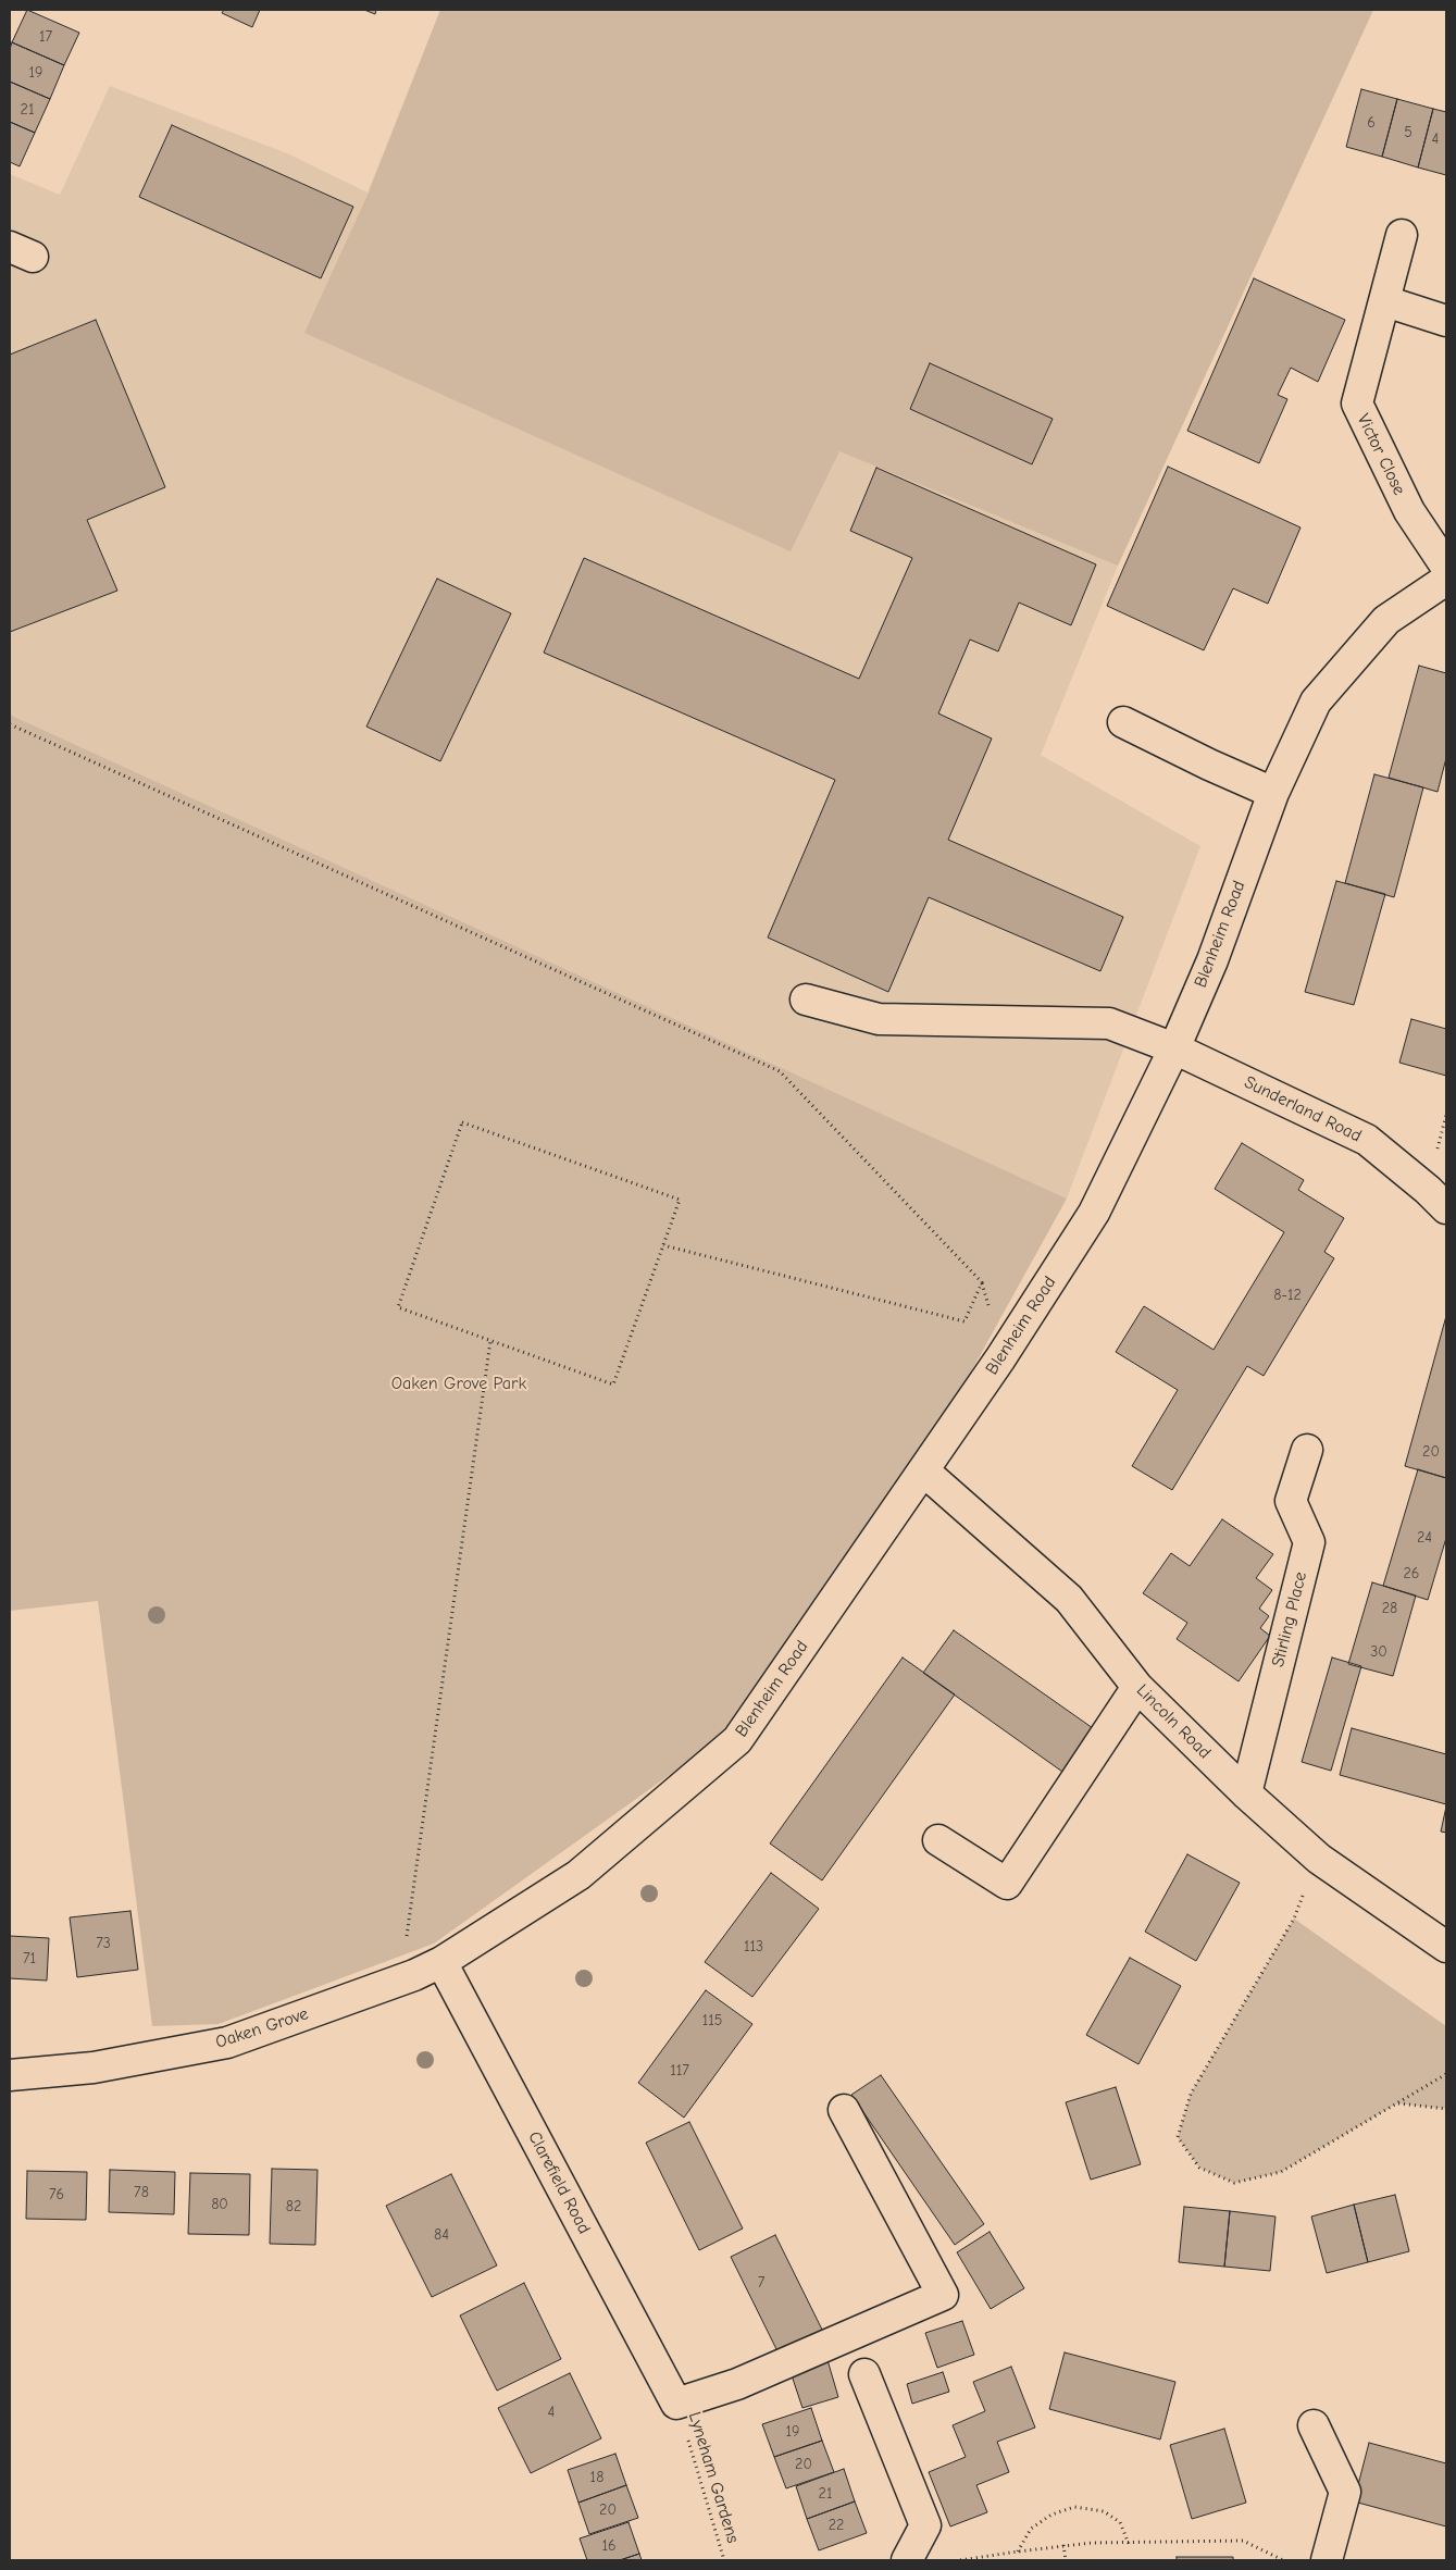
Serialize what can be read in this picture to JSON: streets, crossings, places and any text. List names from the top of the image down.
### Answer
{
  "streets": {
    "street": [
      "Victor Close",
      "Blenheim Road",
      "Sunderland Road",
      "Stirling Place",
      "Lincoln Road",
      "Oaken Grove",
      "Clarefield Road"
    ],
    "path": ["Lyneham Gardens"]
  },
  "crossings": [
    ["Blenheim Road", "Sunderland Road"],
    ["Blenheim Road", "Lincoln Road"],
    ["Blenheim Road", "Oaken Grove"],
    ["Blenheim Road", "Clarefield Road"],
    ["Stirling Place", "Lincoln Road"],
    ["Oaken Grove", "Clarefield Road"],
    ["Clarefield Road", "Lyneham Gardens"]
  ],
  "parks": ["Oaken Grove Park"],
  "house_numbers": [
    "17",
    "19",
    "21",
    "6",
    "5",
    "4",
    "8-12",
    "20",
    "24",
    "26",
    "28",
    "30",
    "73",
    "113",
    "71",
    "115",
    "117",
    "78",
    "76",
    "80",
    "82",
    "84",
    "7",
    "4",
    "19",
    "20",
    "18",
    "21",
    "20",
    "22",
    "16"
  ]
}
